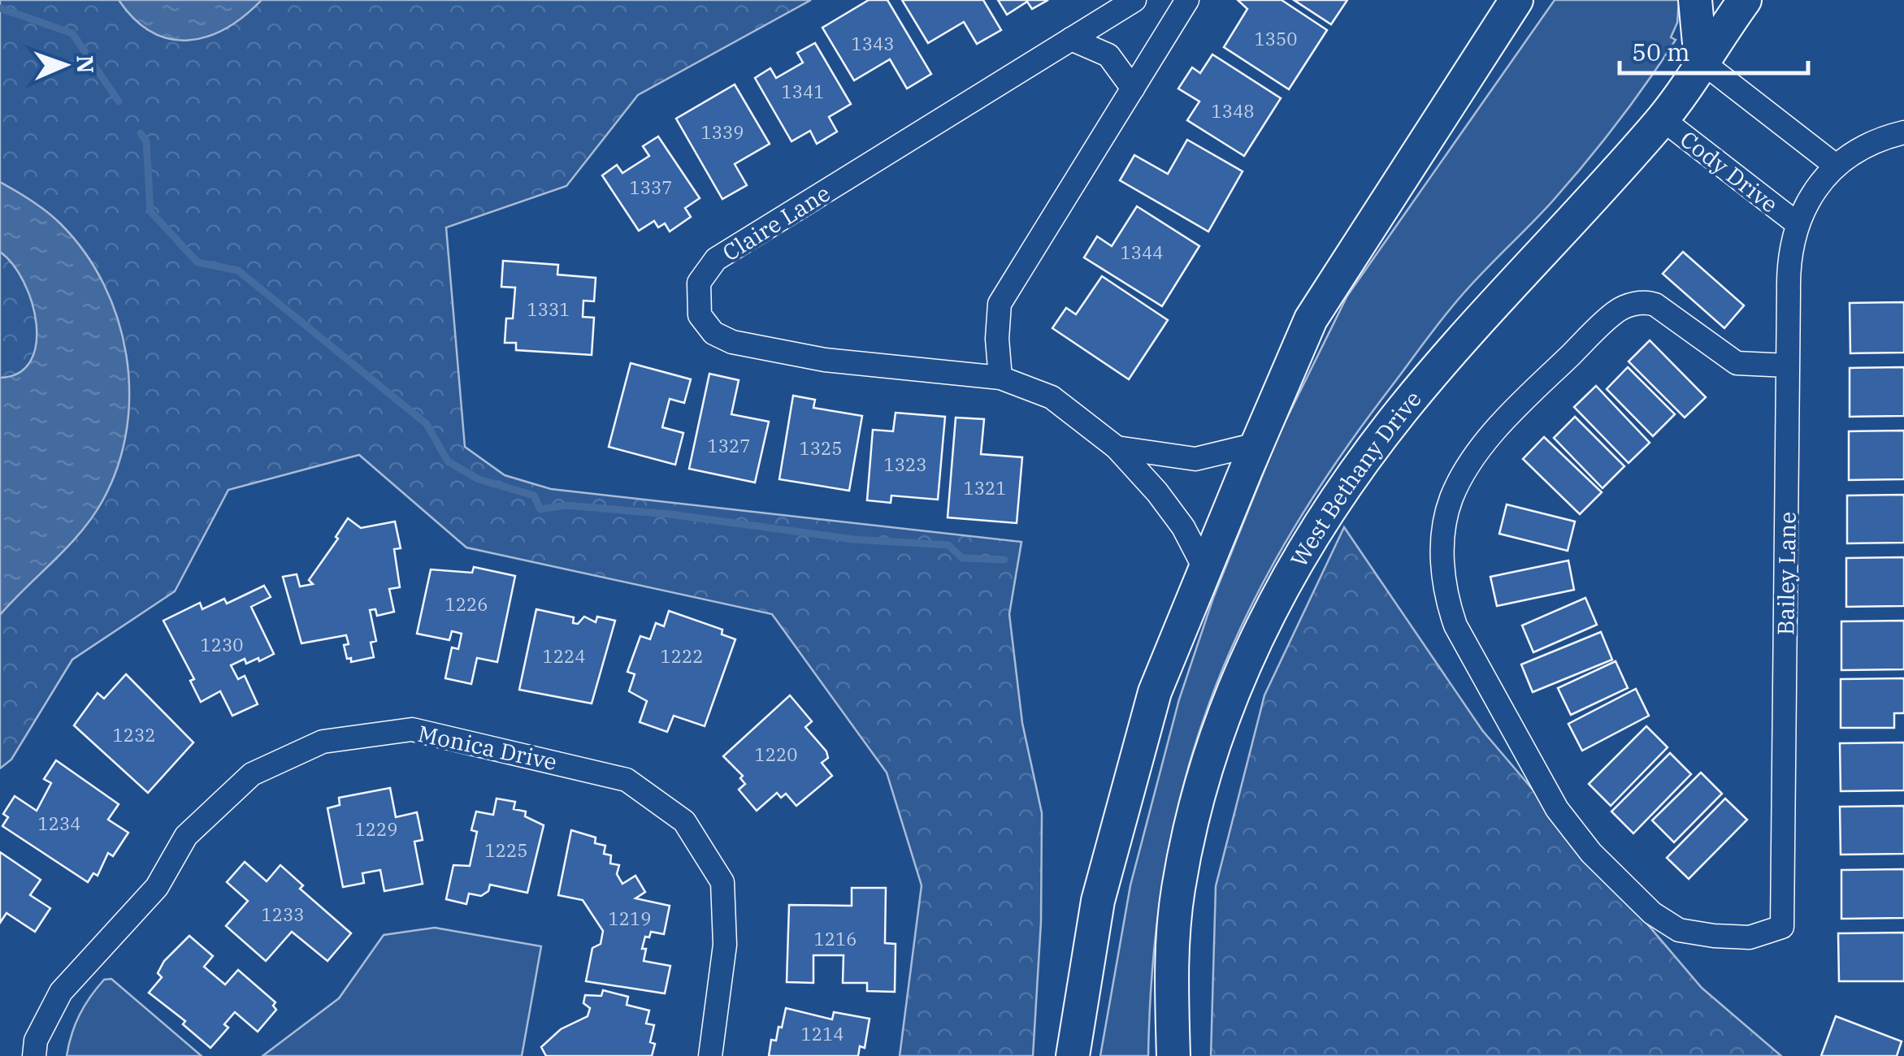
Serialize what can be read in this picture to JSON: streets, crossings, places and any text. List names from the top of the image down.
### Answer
{
  "streets": {
    "main road": ["West Bethany Drive"],
    "street": [
      "Cody Drive",
      "Claire Lane",
      "Bailey Lane",
      "Monica Drive"
    ]
  },
  "crossings": [
    ["Cody Drive", "West Bethany Drive"],
    ["Cody Drive", "Bailey Lane"]
  ],
  "house_numbers": [
    "1350",
    "1343",
    "1341",
    "1348",
    "1339",
    "1337",
    "1344",
    "1331",
    "1327",
    "1325",
    "1323",
    "1321",
    "1226",
    "1230",
    "1224",
    "1222",
    "1232",
    "1220",
    "1234",
    "1229",
    "1225",
    "1233",
    "1219",
    "1216",
    "1214"
  ],
  "scale_bar": "50 m",
  "north": "right"
}
